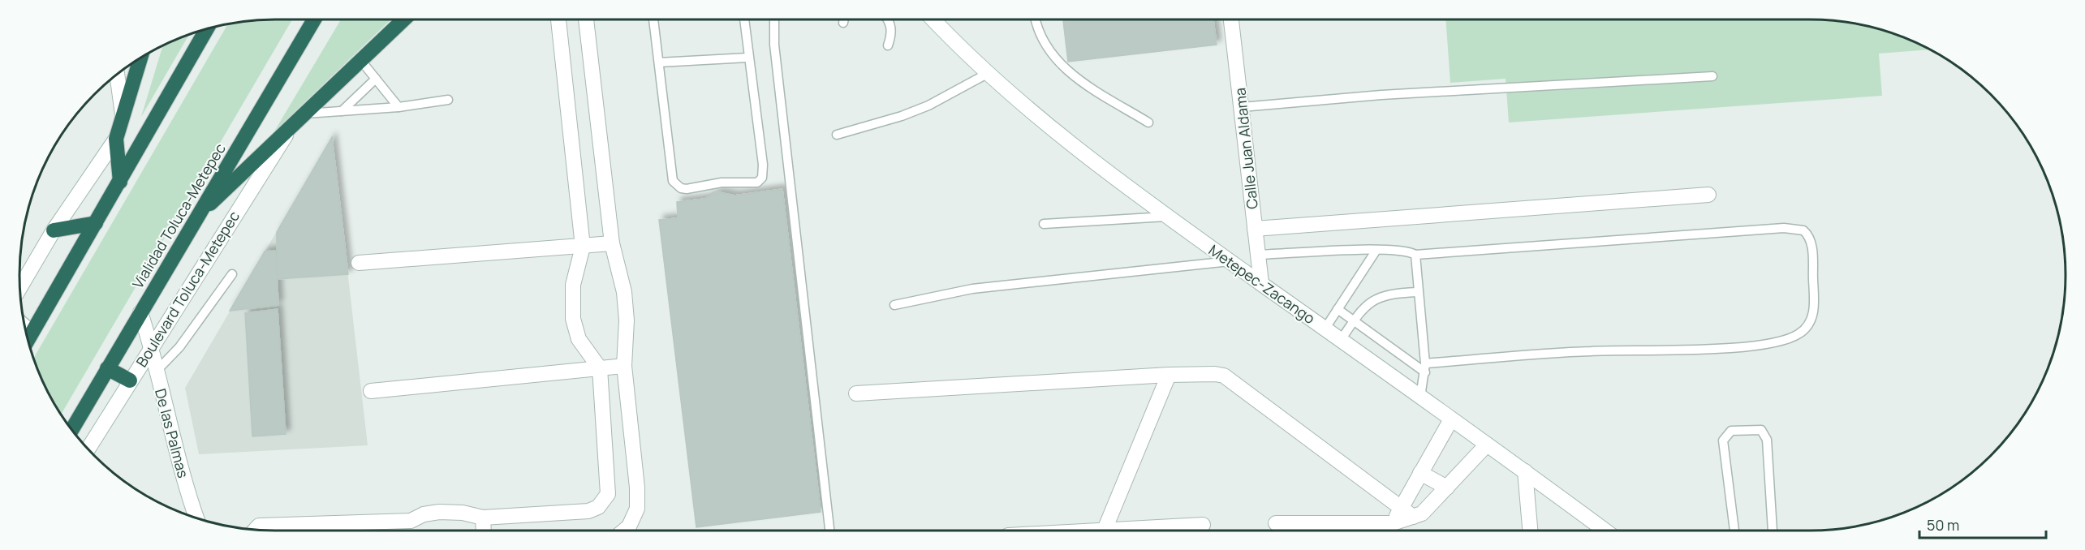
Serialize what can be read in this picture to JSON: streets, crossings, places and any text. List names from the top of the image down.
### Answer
{
  "streets": {
    "highway": ["Vialidad Toluca-Metepec"],
    "street": [
      "Calle Juan Aldama",
      "Metepec-Zacango",
      "Boulevard Toluca-Metepec",
      "De las Palmas"
    ]
  },
  "crossings": [
    ["Calle Juan Aldama", "Metepec-Zacango"],
    ["Vialidad Toluca-Metepec", "De las Palmas"],
    ["Boulevard Toluca-Metepec", "De las Palmas"]
  ],
  "scale_bar": "50 m"
}
